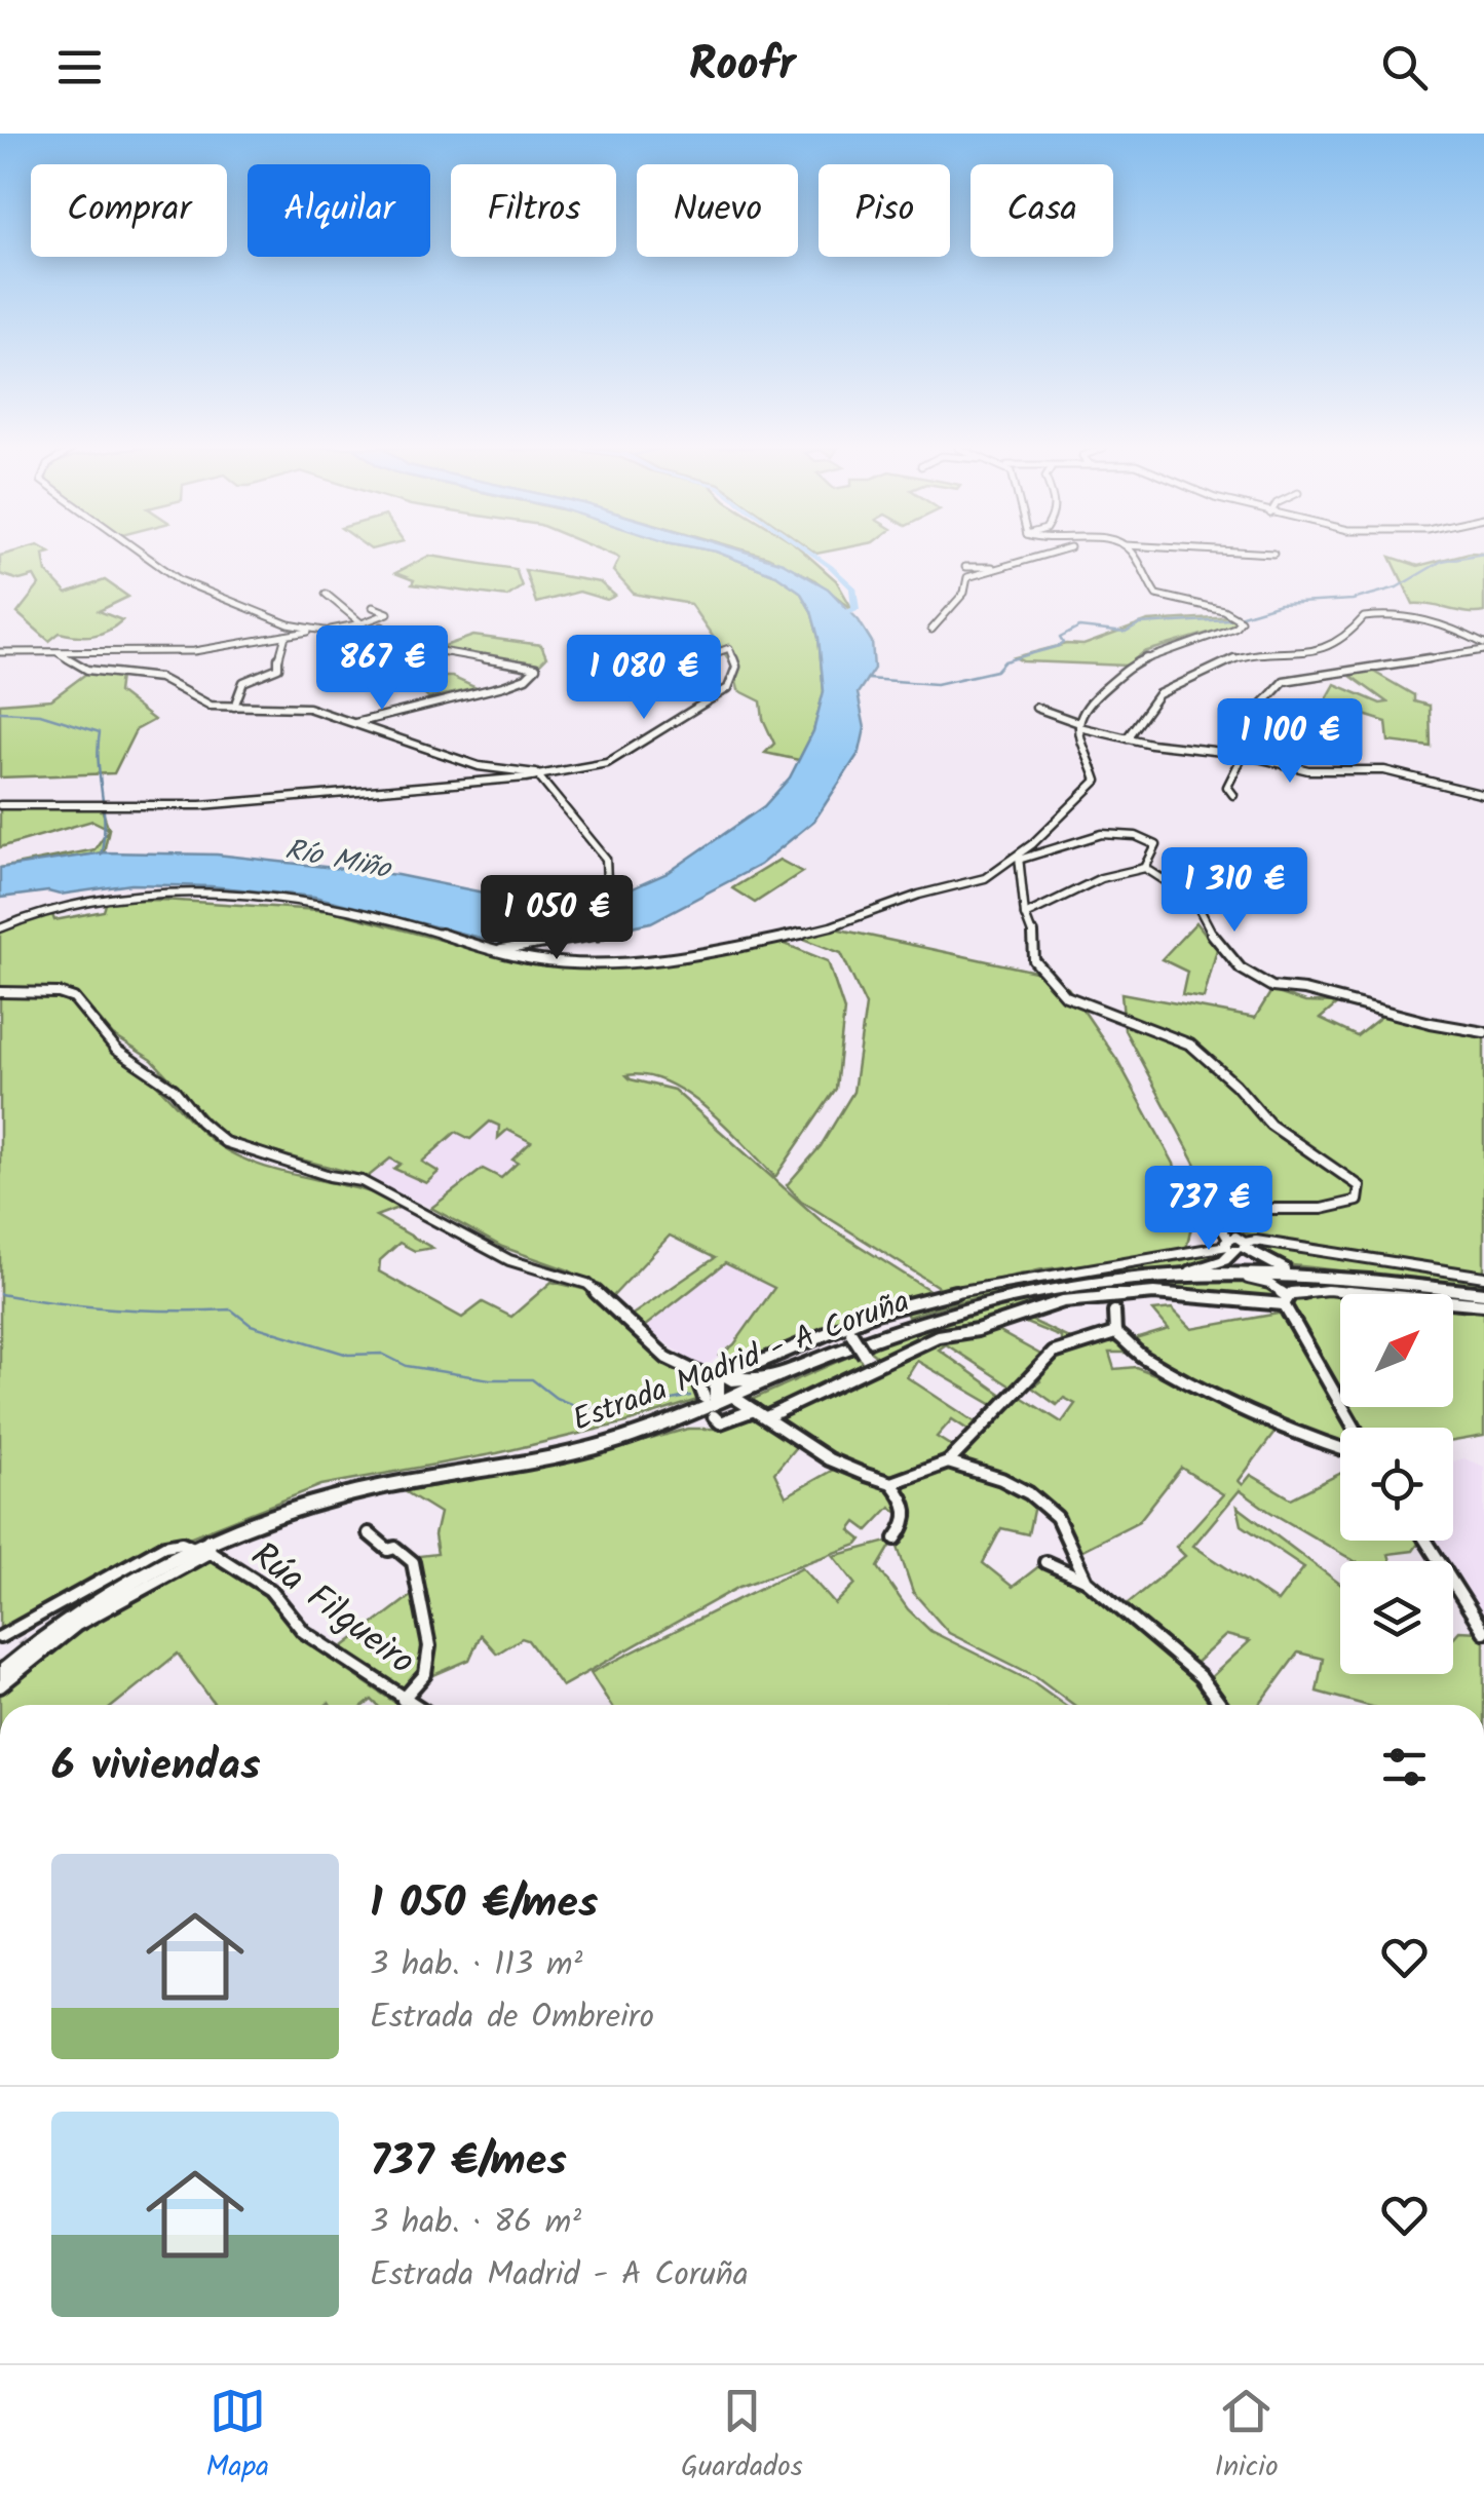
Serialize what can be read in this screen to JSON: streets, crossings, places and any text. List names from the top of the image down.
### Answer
{
  "streets": {
    "highway": ["Estrada Madrid - A Coruña"],
    "street": ["Rúa Filgueiro"]
  },
  "crossings": [
    ["Estrada Madrid - A Coruña", "Rúa Filgueiro"]
  ],
  "water": ["Río Miño"],
  "north": "top right",
  "page": {
    "header": "Roofr",
    "chip": [
      "Comprar",
      "Alquilar",
      "Filtros",
      "Nuevo",
      "Piso",
      "Casa"
    ],
    "price": [
      "867 €",
      "1 080 €",
      "1 100 €",
      "1 310 €",
      "1 050 €",
      "737 €"
    ],
    "heading": "6 viviendas",
    "list": [
      {
        "name": "1 050 €/mes",
        "note": "3 hab. · 113 m² · Estrada de Ombreiro"
      },
      {
        "name": "737 €/mes",
        "note": "3 hab. · 86 m² · Estrada Madrid - A Coruña"
      }
    ],
    "tabs": ["Mapa", "Guardados", "Inicio"]
  }
}
